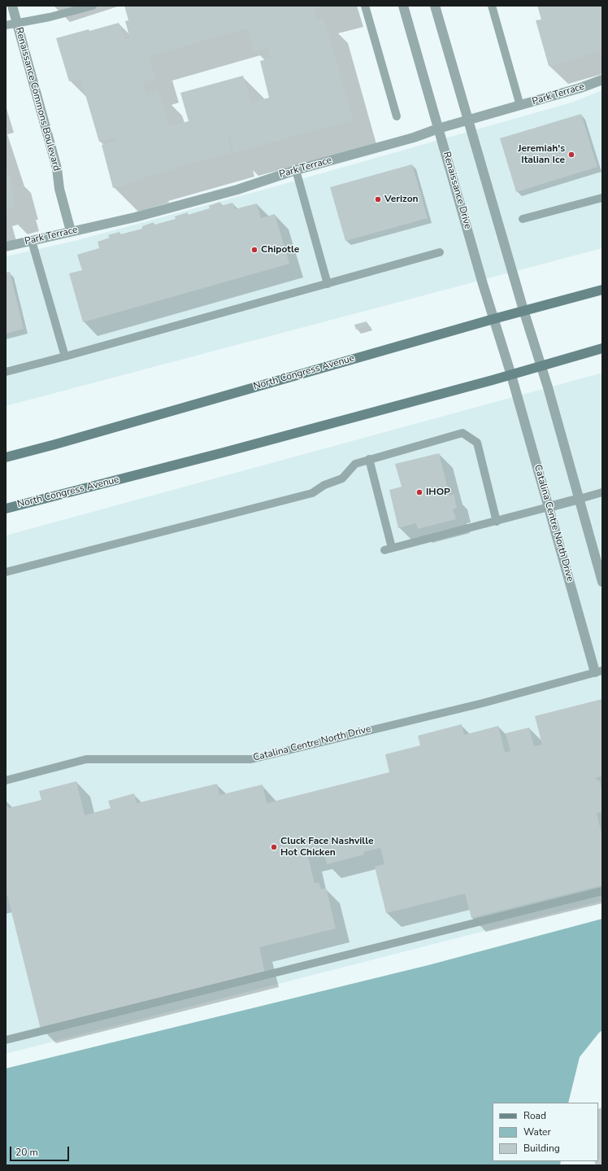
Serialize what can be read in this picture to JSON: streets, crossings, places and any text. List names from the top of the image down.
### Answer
{
  "streets": {
    "main road": ["North Congress Avenue"],
    "street": [
      "Park Terrace",
      "Renaissance Commons Boulevard",
      "Renaissance Drive",
      "Catalina Centre North Drive"
    ]
  },
  "crossings": [
    ["Park Terrace", "Renaissance Commons Boulevard"],
    ["Park Terrace", "Renaissance Drive"],
    ["Renaissance Drive", "North Congress Avenue"],
    ["Renaissance Drive", "Catalina Centre North Drive"],
    ["North Congress Avenue", "Catalina Centre North Drive"]
  ],
  "places": [
    "Jeremiah's Italian Ice",
    "Verizon",
    "Chipotle",
    "IHOP",
    "Cluck Face Nashville Hot Chicken"
  ],
  "legend": ["Road", "Water", "Building"],
  "scale_bar": "20 m"
}
